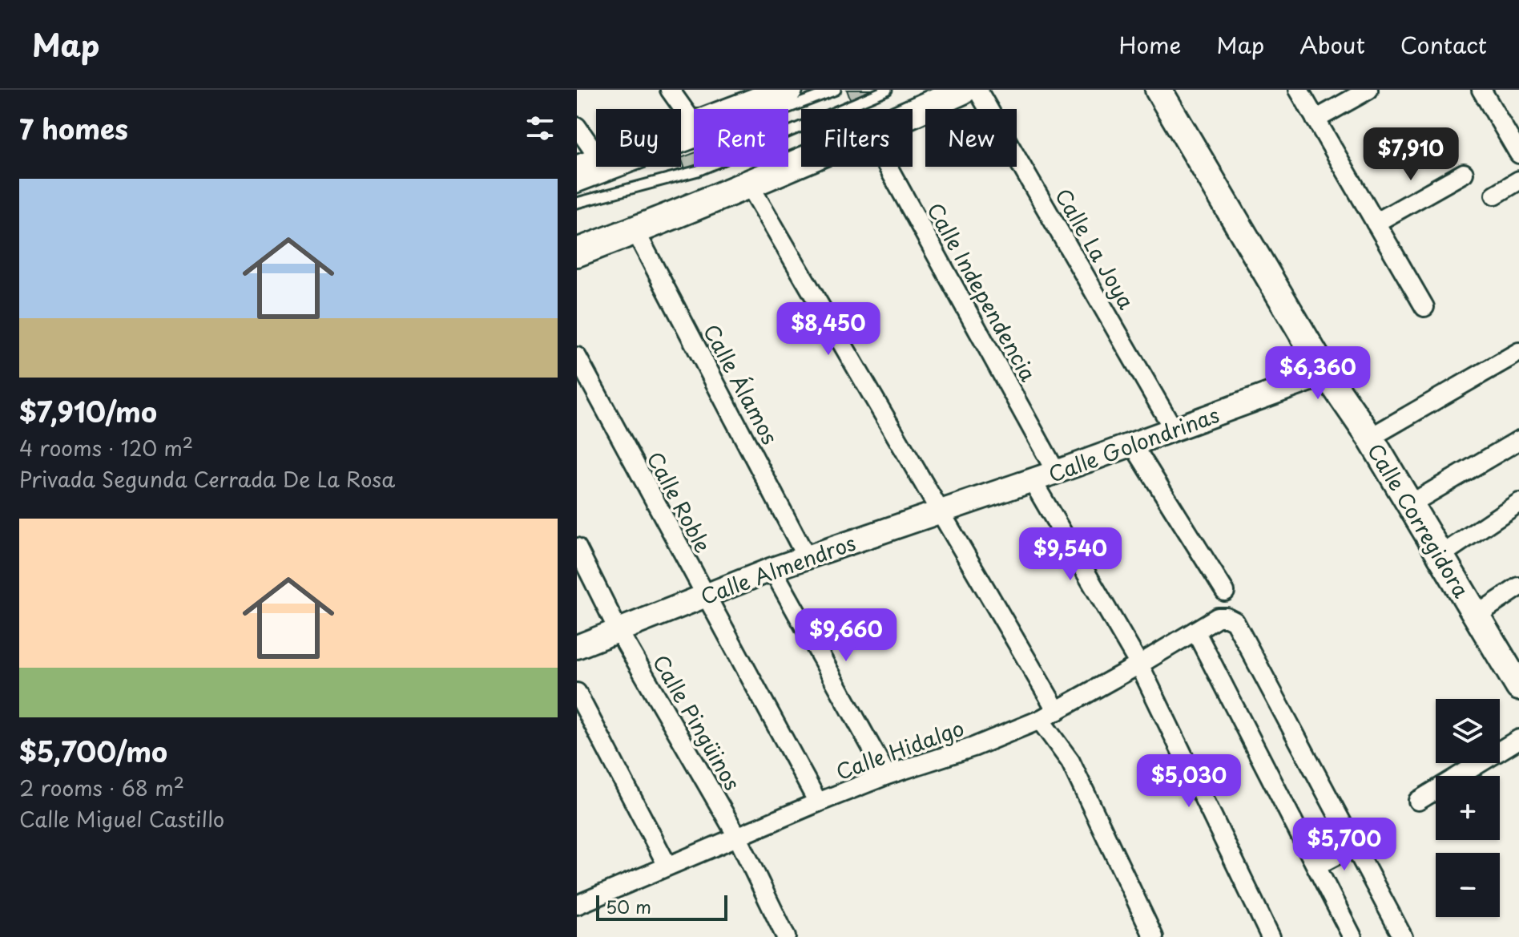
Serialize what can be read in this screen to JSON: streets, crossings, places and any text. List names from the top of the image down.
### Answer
{
  "streets": {
    "main road": ["Calle Corregidora"],
    "street": [
      "Calle La Joya",
      "Calle Independencia",
      "Calle Álamos",
      "Calle Golondrinas",
      "Calle Roble",
      "Calle Almendros",
      "Calle Pingüinos",
      "Calle Hidalgo"
    ]
  },
  "crossings": [
    ["Calle La Joya", "Calle Golondrinas"],
    ["Calle Independencia", "Calle Golondrinas"],
    ["Calle Álamos", "Calle Almendros"],
    ["Calle Golondrinas", "Calle Corregidora"],
    ["Calle Golondrinas", "Calle Almendros"],
    ["Calle Roble", "Calle Almendros"],
    ["Calle Roble", "Calle Hidalgo"],
    ["Calle Almendros", "Calle Pingüinos"],
    ["Calle Pingüinos", "Calle Hidalgo"]
  ],
  "scale_bar": "50 m",
  "page": {
    "header": "Map",
    "nav": [
      "Home",
      "Map",
      "About",
      "Contact"
    ],
    "heading": "7 homes",
    "chip": [
      "Buy",
      "Rent",
      "Filters",
      "New"
    ],
    "price": [
      "$7,910",
      "$8,450",
      "$6,360",
      "$9,540",
      "$9,660",
      "$5,030",
      "$5,700"
    ],
    "list": [
      {
        "name": "$7,910/mo",
        "note": "4 rooms · 120 m² · Privada Segunda Cerrada De La Rosa"
      },
      {
        "name": "$5,700/mo",
        "note": "2 rooms · 68 m² · Calle Miguel Castillo"
      }
    ],
    "map_buttons": ["+", "−"],
    "scale": "50 m"
  }
}
